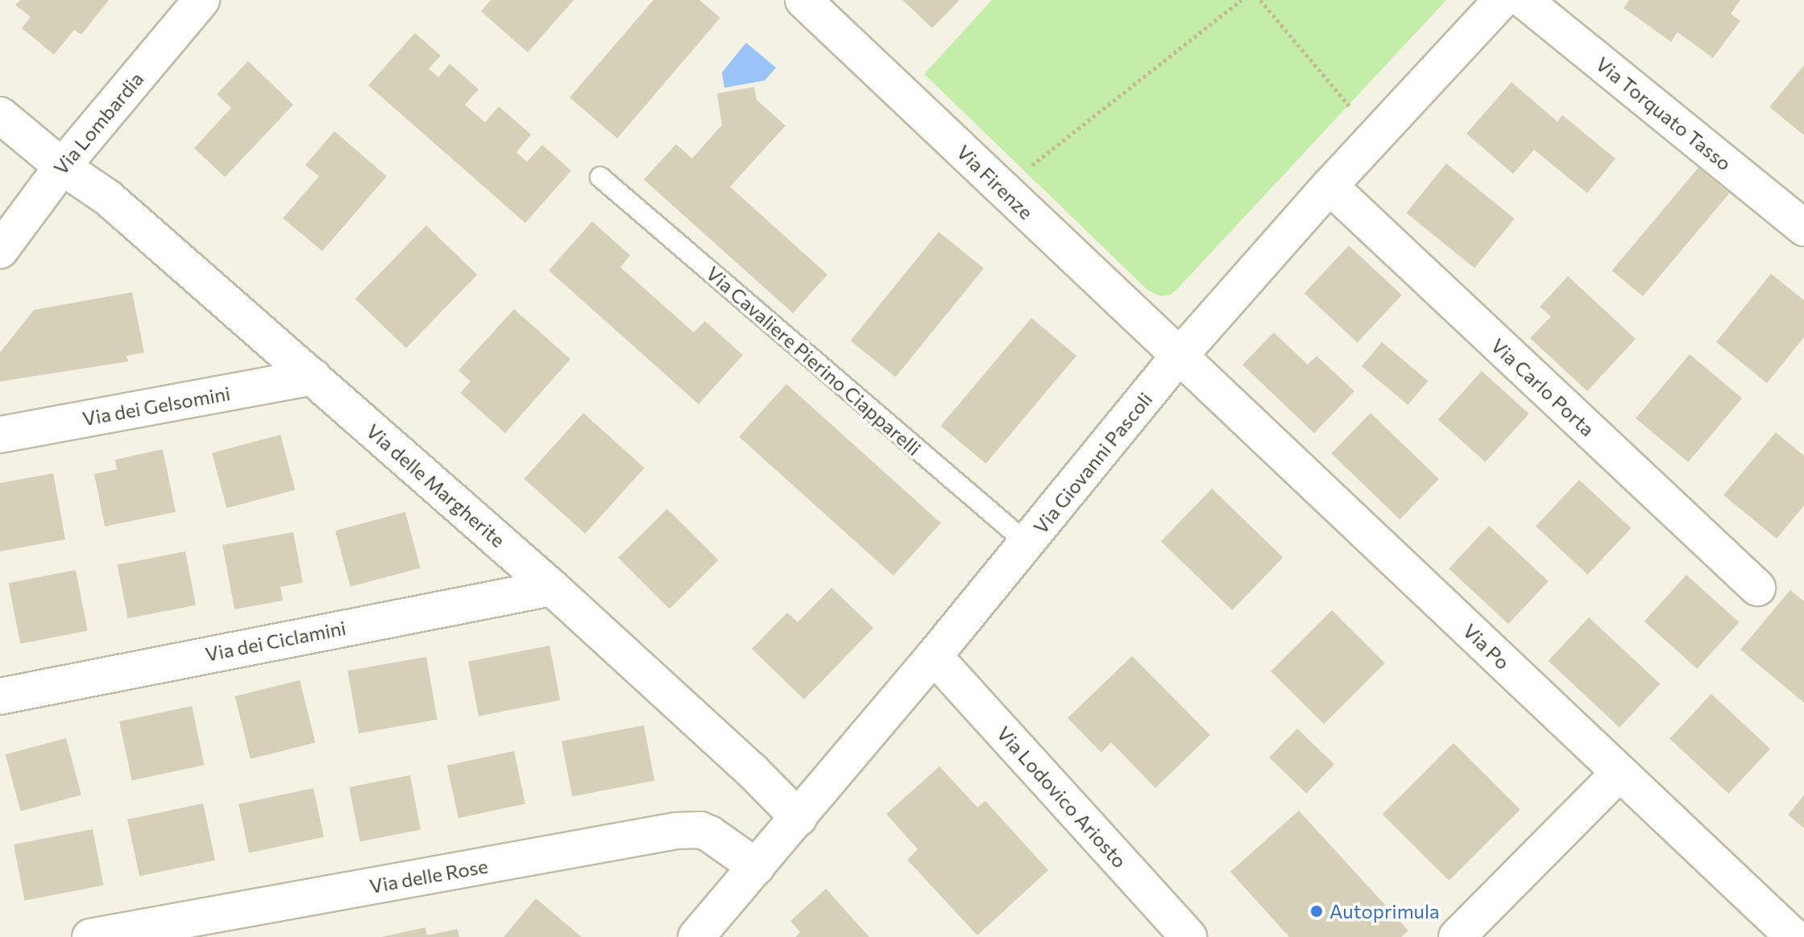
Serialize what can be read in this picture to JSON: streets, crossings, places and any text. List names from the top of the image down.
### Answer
{
  "streets": {
    "street": [
      "Via Torquato Tasso",
      "Via Lombardia",
      "Via Firenze",
      "Via Carlo Porta",
      "Via dei Gelsomini",
      "Via Giovanni Pascoli",
      "Via delle Margherite",
      "Via dei Ciclamini",
      "Via Po",
      "Via Lodovico Ariosto",
      "Via delle Rose"
    ],
    "lane": ["Via Cavaliere Pierino Ciapparelli"]
  },
  "crossings": [
    ["Via Lombardia", "Via delle Margherite"],
    ["Via Firenze", "Via Giovanni Pascoli"],
    ["Via Firenze", "Via Po"],
    ["Via Cavaliere Pierino Ciapparelli", "Via Giovanni Pascoli"],
    ["Via Carlo Porta", "Via Giovanni Pascoli"],
    ["Via dei Gelsomini", "Via delle Margherite"],
    ["Via Giovanni Pascoli", "Via delle Margherite"],
    ["Via Giovanni Pascoli", "Via Po"],
    ["Via Giovanni Pascoli", "Via Lodovico Ariosto"],
    ["Via Giovanni Pascoli", "Via delle Rose"],
    ["Via delle Margherite", "Via dei Ciclamini"]
  ],
  "places": ["Autoprimula"]
}
